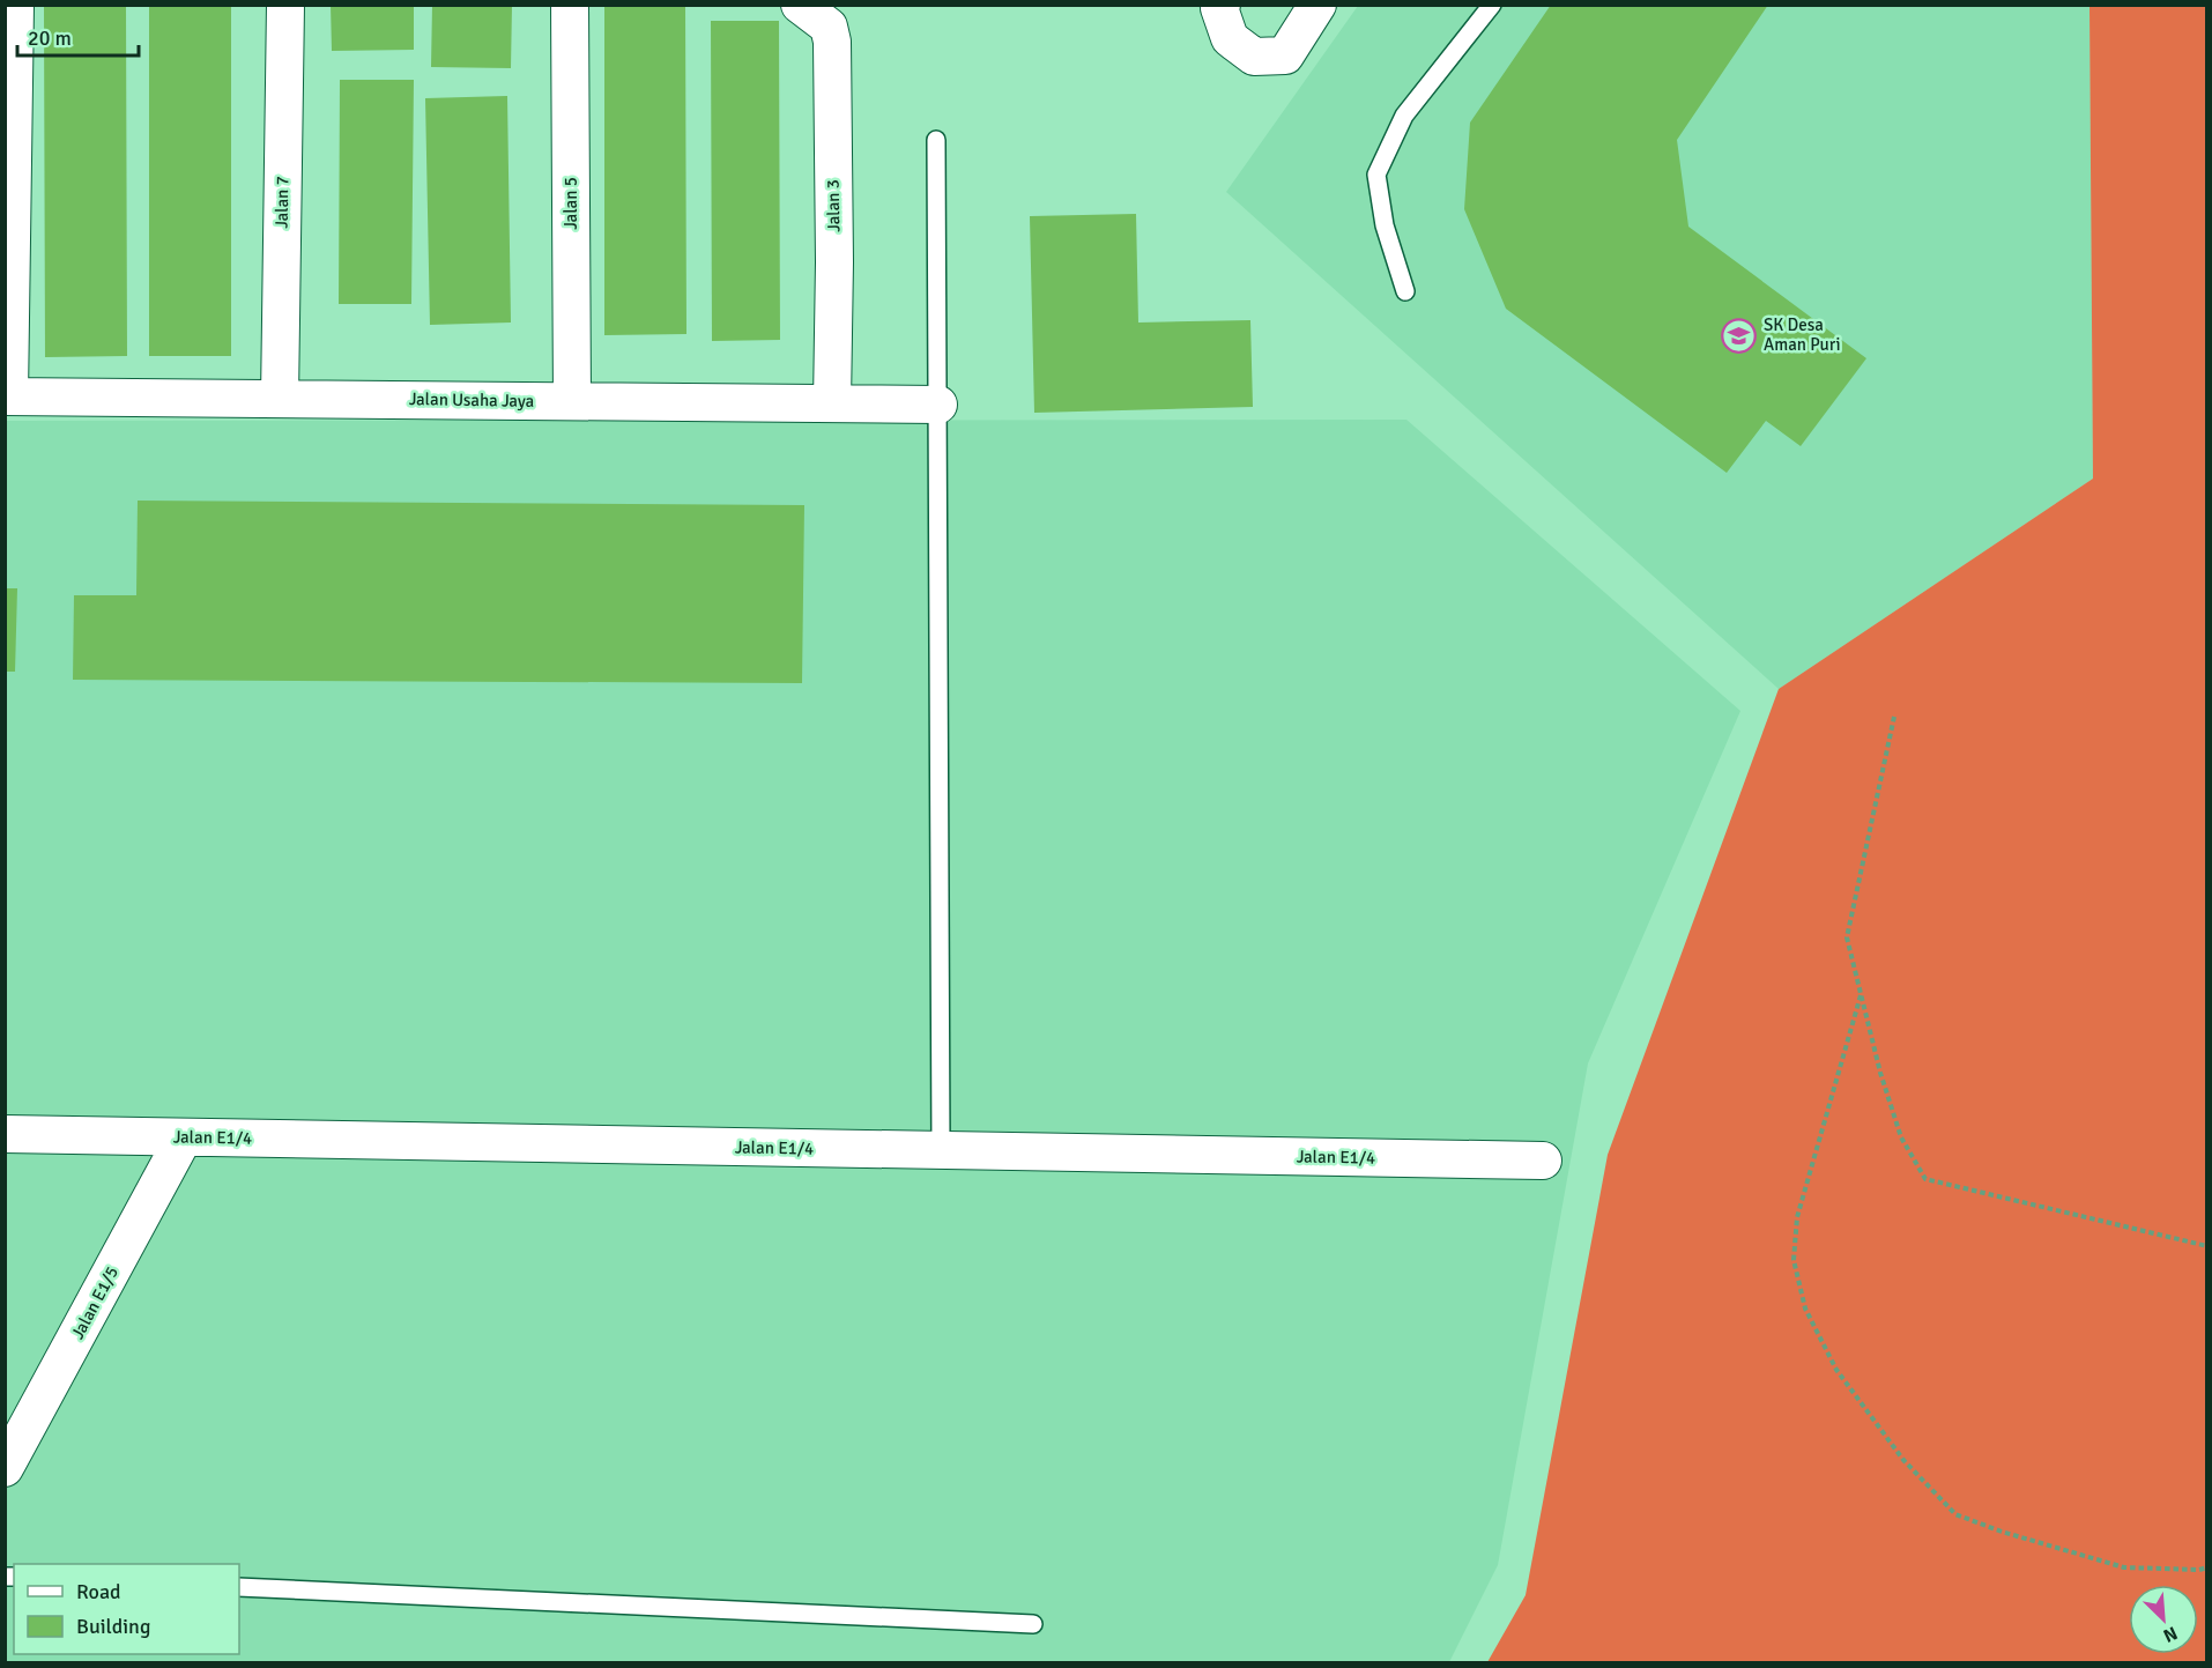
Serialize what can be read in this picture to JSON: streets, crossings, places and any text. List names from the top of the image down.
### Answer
{
  "streets": {
    "street": [
      "Jalan 7",
      "Jalan 5",
      "Jalan 3",
      "Jalan Usaha Jaya",
      "Jalan E1/4",
      "Jalan E1/5"
    ]
  },
  "crossings": [
    ["Jalan 7", "Jalan Usaha Jaya"],
    ["Jalan 5", "Jalan Usaha Jaya"],
    ["Jalan 3", "Jalan Usaha Jaya"],
    ["Jalan E1/4", "Jalan E1/5"]
  ],
  "places": {
    "school or university": ["SK Desa Aman Puri"]
  },
  "legend": ["Road", "Building"],
  "scale_bar": "20 m",
  "north": "bottom right"
}
